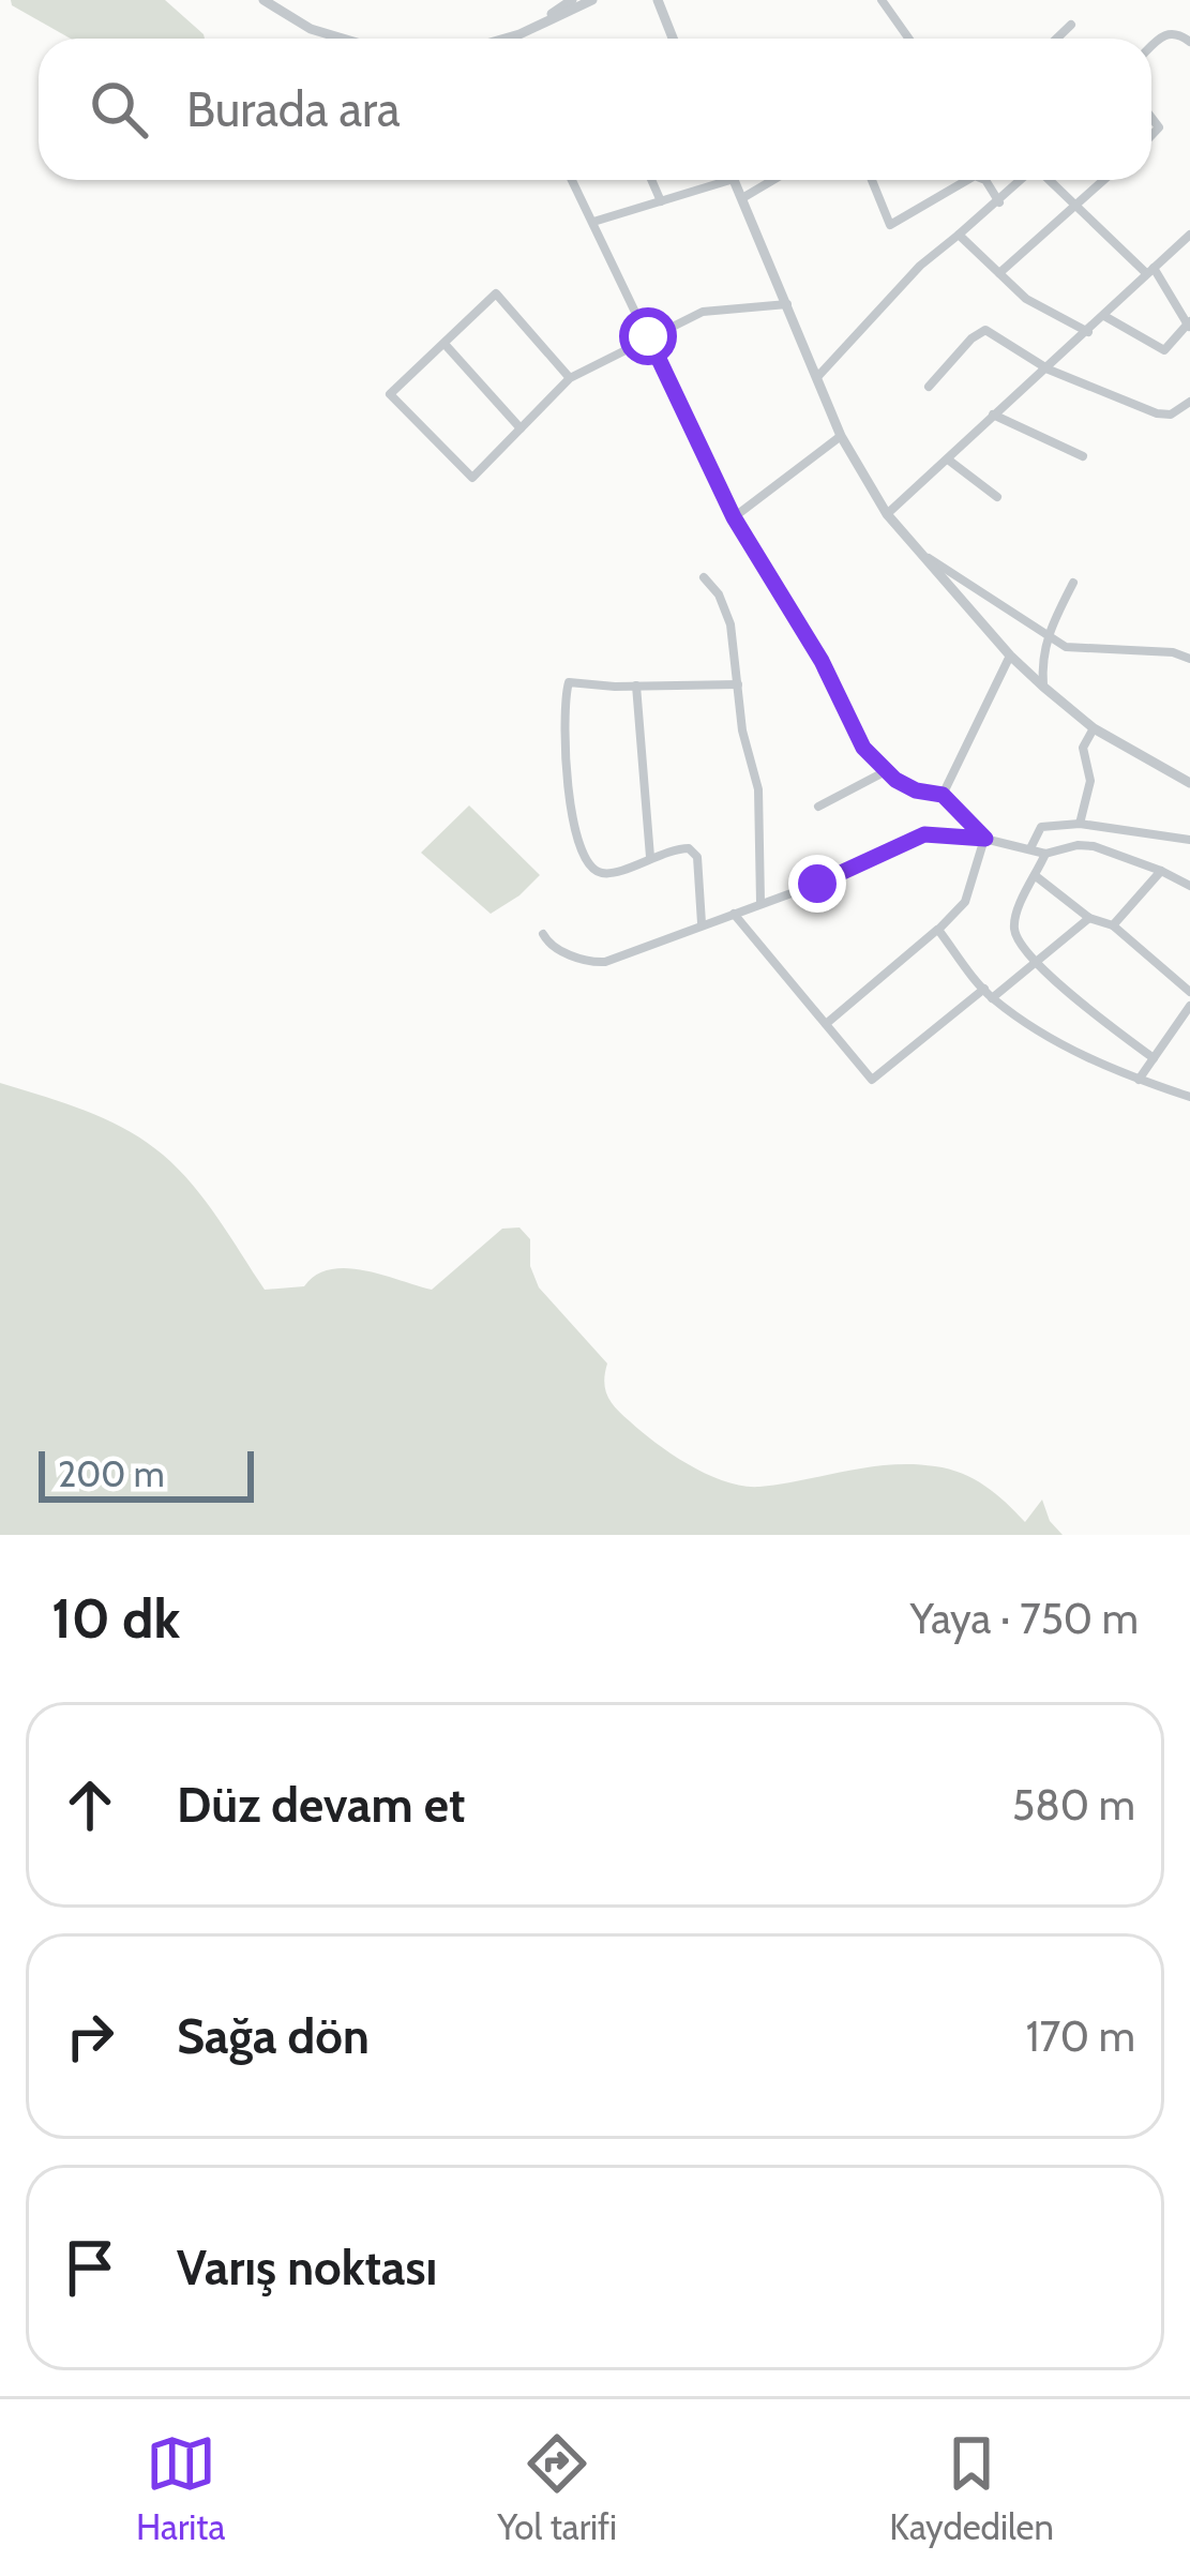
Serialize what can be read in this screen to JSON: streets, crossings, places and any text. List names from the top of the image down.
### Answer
{
  "scale_bar": "200 m",
  "page": {
    "search": "Burada ara",
    "scale": "200 m",
    "heading": ["10 dk", "Yaya · 750 m"],
    "list": [
      ["Düz devam et", "580 m"],
      ["Sağa dön", "170 m"],
      "Varış noktası"
    ],
    "nav": ["Harita", "Yol tarifi", "Kaydedilen"]
  }
}
